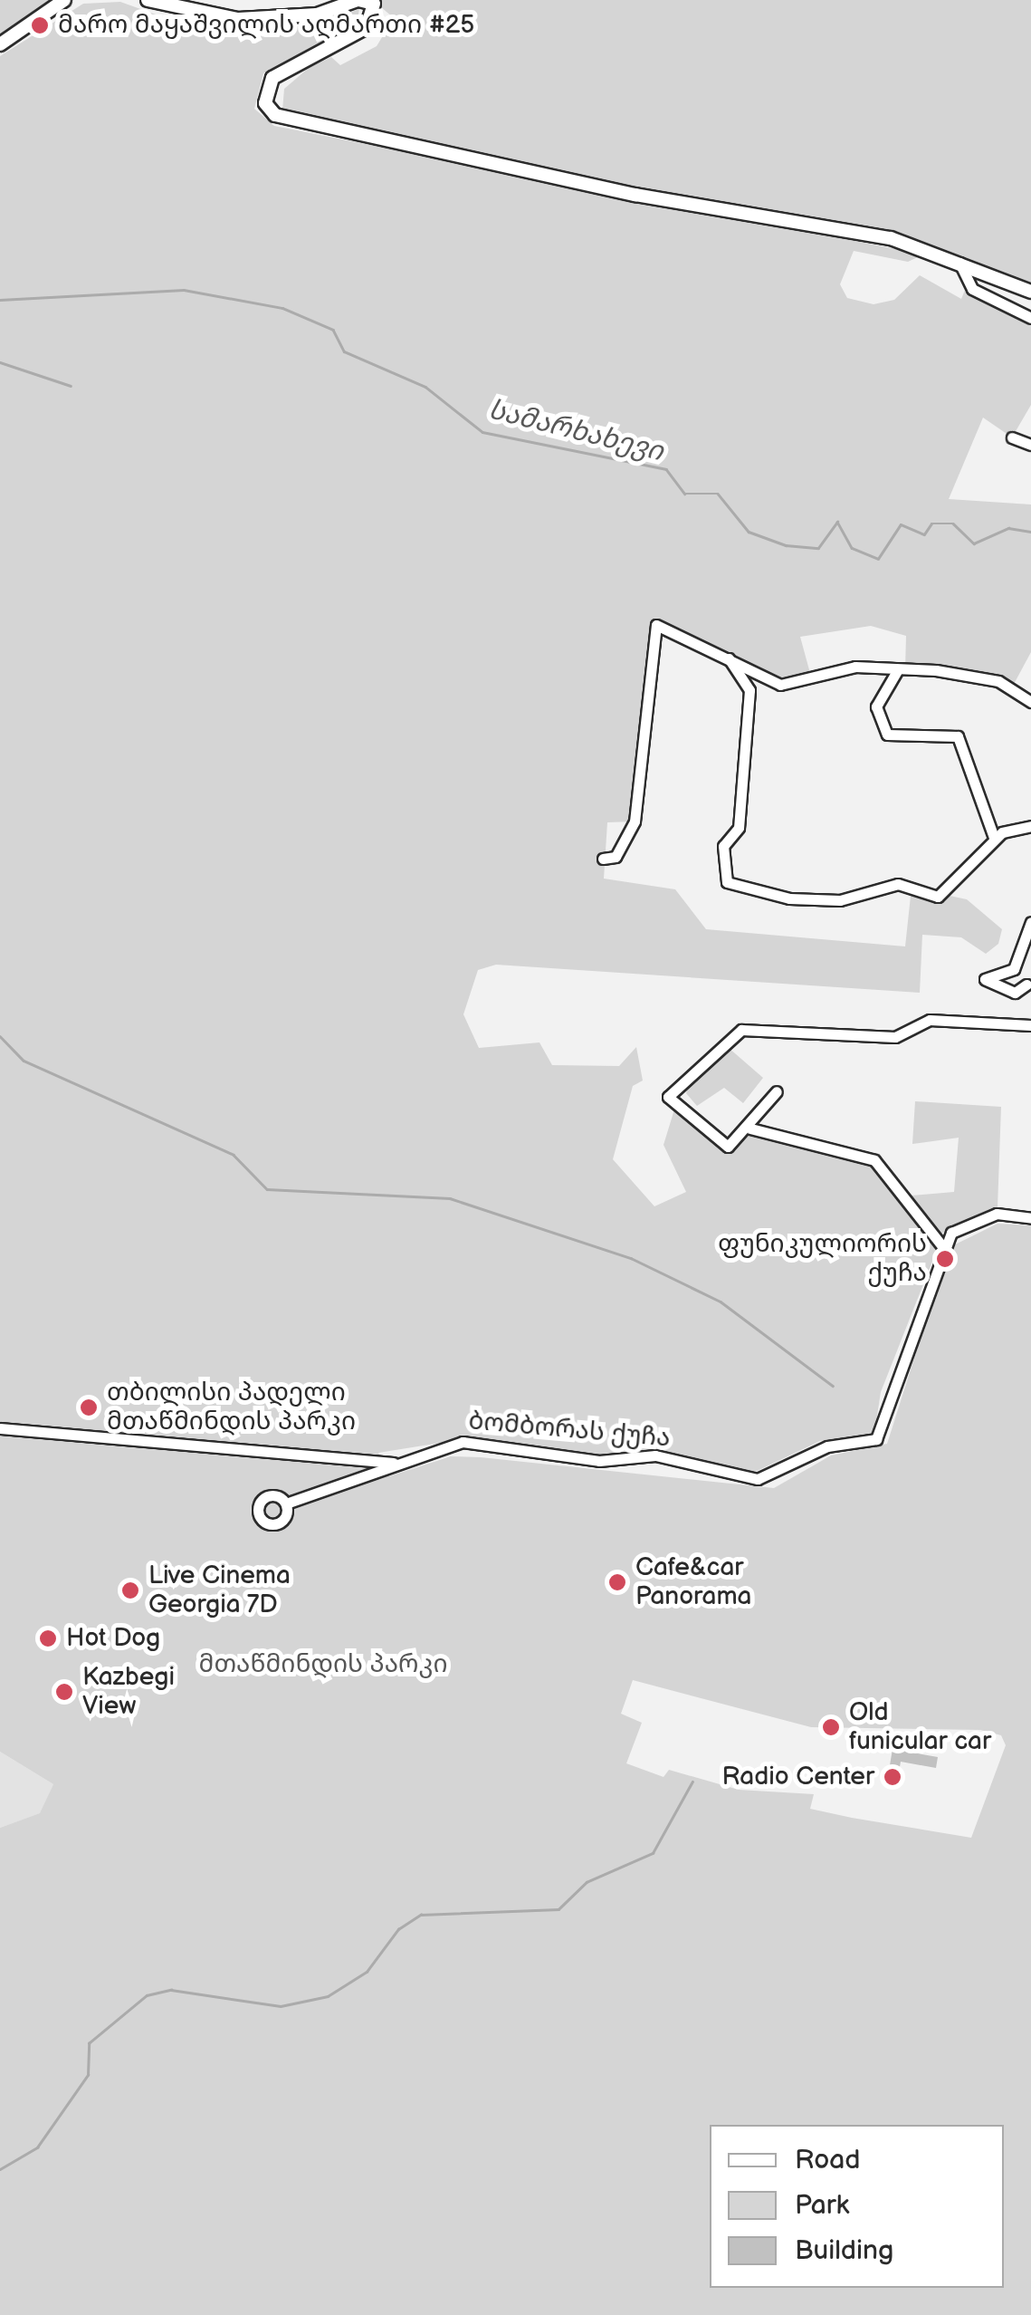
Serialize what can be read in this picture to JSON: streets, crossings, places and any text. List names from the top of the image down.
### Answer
{
  "streets": {
    "street": ["ბომბორას ქუჩა"]
  },
  "water": ["სამარხახევი"],
  "parks": ["მთაწმინდის პარკი"],
  "places": [
    "მარო მაყაშვილის აღმართი #25",
    "ფუნიკულიორის ქუჩა",
    "თბილისი პადელი მთაწმინდის პარკი",
    "Cafe&car Panorama",
    "Live Cinema Georgia 7D",
    "Hot Dog",
    "Kazbegi View",
    "Old funicular car",
    "Radio Center"
  ],
  "legend": ["Road", "Park", "Building"]
}
